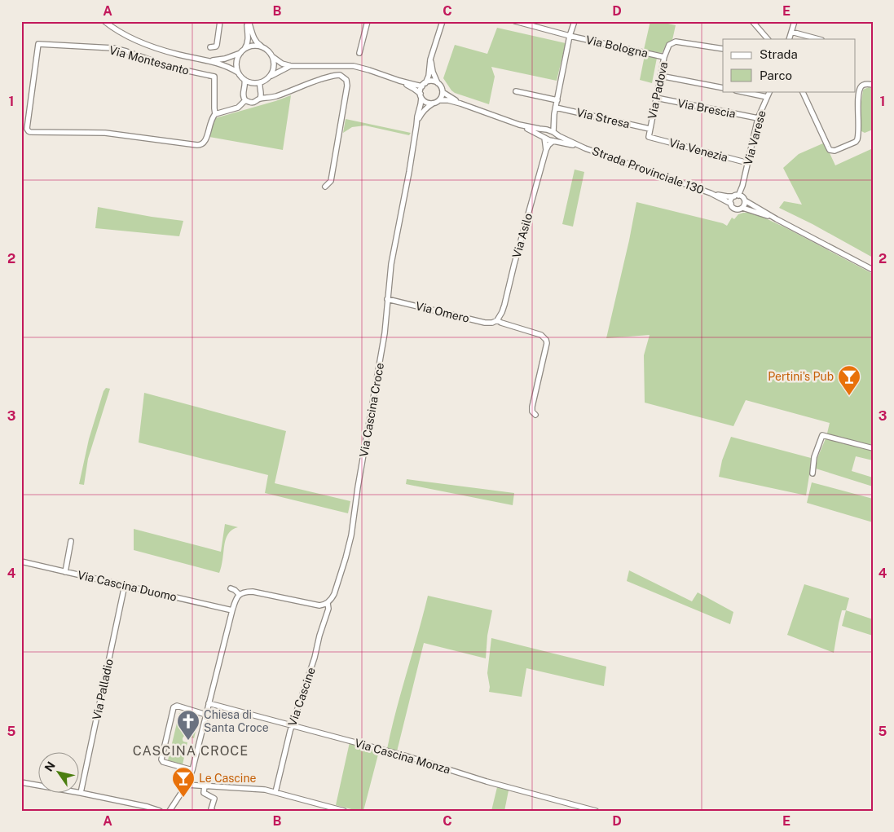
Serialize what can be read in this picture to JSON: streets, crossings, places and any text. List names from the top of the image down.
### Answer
{
  "streets": {
    "street": [
      "Via Bologna",
      "Via Montesanto",
      "Via Padova",
      "Via Brescia",
      "Via Stresa",
      "Via Varese",
      "Via Venezia",
      "Strada Provinciale 130",
      "Via Asilo",
      "Via Omero",
      "Via Cascina Croce",
      "Via Cascina Duomo",
      "Via Palladio",
      "Via Cascine",
      "Via Cascina Monza"
    ]
  },
  "crossings": [
    ["Via Bologna", "Via Padova"],
    ["Via Padova", "Via Brescia"],
    ["Via Padova", "Via Stresa"],
    ["Via Padova", "Via Venezia"],
    ["Via Brescia", "Via Varese"],
    ["Via Varese", "Via Venezia"],
    ["Via Varese", "Strada Provinciale 130"],
    ["Strada Provinciale 130", "Via Asilo"],
    ["Strada Provinciale 130", "Via Cascina Croce"],
    ["Via Asilo", "Via Omero"],
    ["Via Omero", "Via Cascina Croce"],
    ["Via Cascina Croce", "Via Cascine"],
    ["Via Cascina Duomo", "Via Palladio"],
    ["Via Cascine", "Via Cascina Monza"]
  ],
  "districts": ["CASCINA CROCE"],
  "places": {
    "bar": ["Pertini's Pub", "Le Cascine"],
    "church": ["Chiesa di Santa Croce"]
  },
  "legend": ["Strada", "Parco"],
  "north": "top left",
  "grid": {
    "columns": [
      "A",
      "B",
      "C",
      "D",
      "E"
    ],
    "rows": [
      "1",
      "2",
      "3",
      "4",
      "5"
    ]
  }
}
